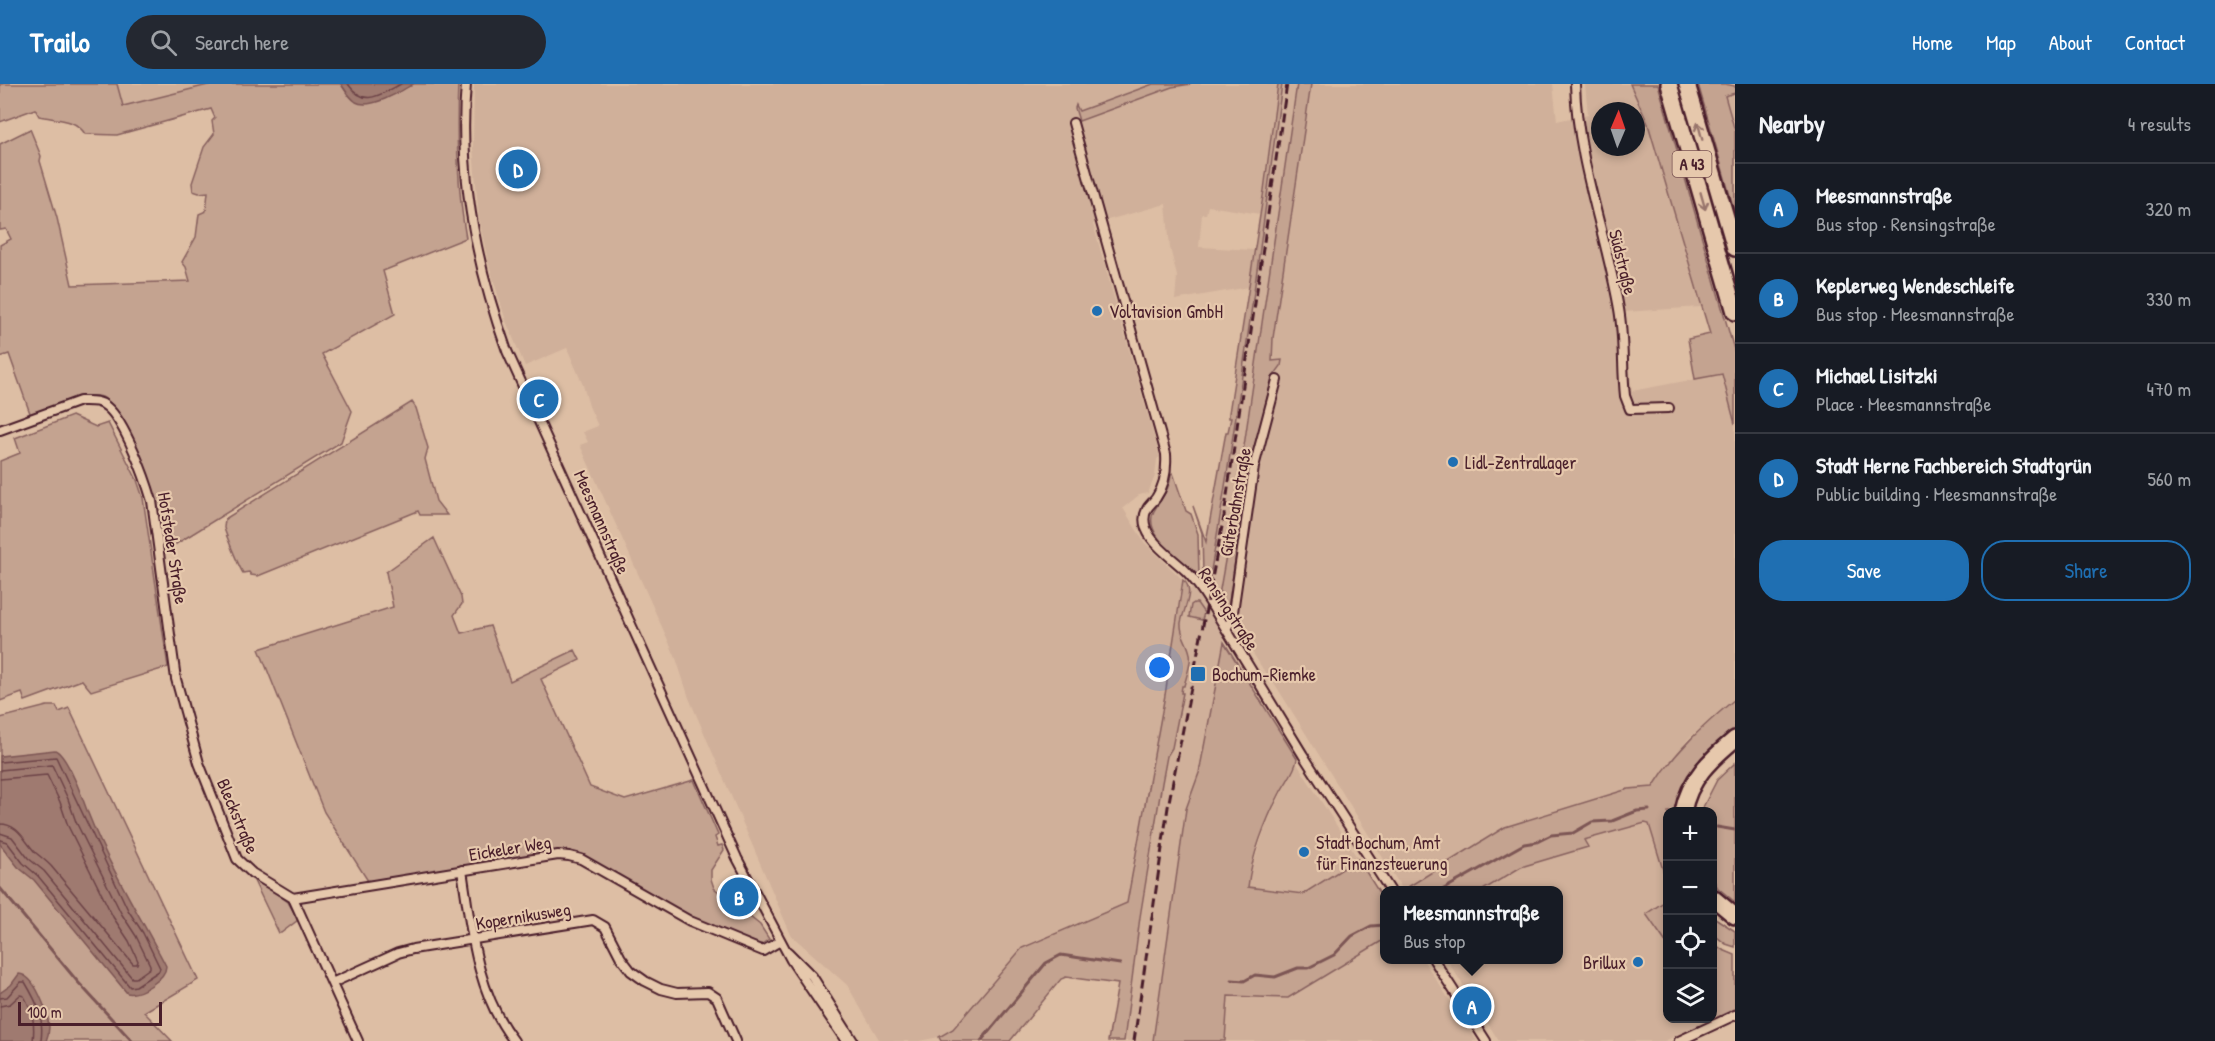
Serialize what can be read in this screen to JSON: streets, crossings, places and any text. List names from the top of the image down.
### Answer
{
  "streets": {
    "highway": ["A 43"],
    "street": [
      "Südstraße",
      "Güterbahnstraße",
      "Meesmannstraße",
      "Hofsteder Straße",
      "Rensingstraße",
      "Bleckstraße",
      "Eickeler Weg",
      "Kopernikusweg"
    ]
  },
  "crossings": [
    ["Güterbahnstraße", "Rensingstraße"],
    ["Meesmannstraße", "Eickeler Weg"],
    ["Hofsteder Straße", "Bleckstraße"],
    ["Bleckstraße", "Eickeler Weg"]
  ],
  "places": {
    "other": [
      "Voltavision GmbH",
      "Lidl-Zentrallager",
      "Stadt Bochum, Amt für Finanzsteuerung",
      "Brillux"
    ],
    "transit": ["Bochum-Riemke"]
  },
  "scale_bar": "100 m",
  "north": "top",
  "page": {
    "header": "Trailo",
    "search": "Search here",
    "nav": [
      "Home",
      "Map",
      "About",
      "Contact"
    ],
    "heading": ["Nearby", "4 results"],
    "pins": [
      "D",
      "C",
      "B",
      "A"
    ],
    "list": [
      {
        "mark": "A",
        "name": "Meesmannstraße",
        "note": "Bus stop · Rensingstraße",
        "value": "320 m"
      },
      {
        "mark": "B",
        "name": "Keplerweg Wendeschleife",
        "note": "Bus stop · Meesmannstraße",
        "value": "330 m"
      },
      {
        "mark": "C",
        "name": "Michael Lisitzki",
        "note": "Place · Meesmannstraße",
        "value": "470 m"
      },
      {
        "mark": "D",
        "name": "Stadt Herne Fachbereich Stadtgrün",
        "note": "Public building · Meesmannstraße",
        "value": "560 m"
      }
    ],
    "buttons": ["Save", "Share"],
    "map_buttons": ["+", "−"],
    "popup": ["Meesmannstraße", "Bus stop"],
    "scale": "100 m"
  }
}
